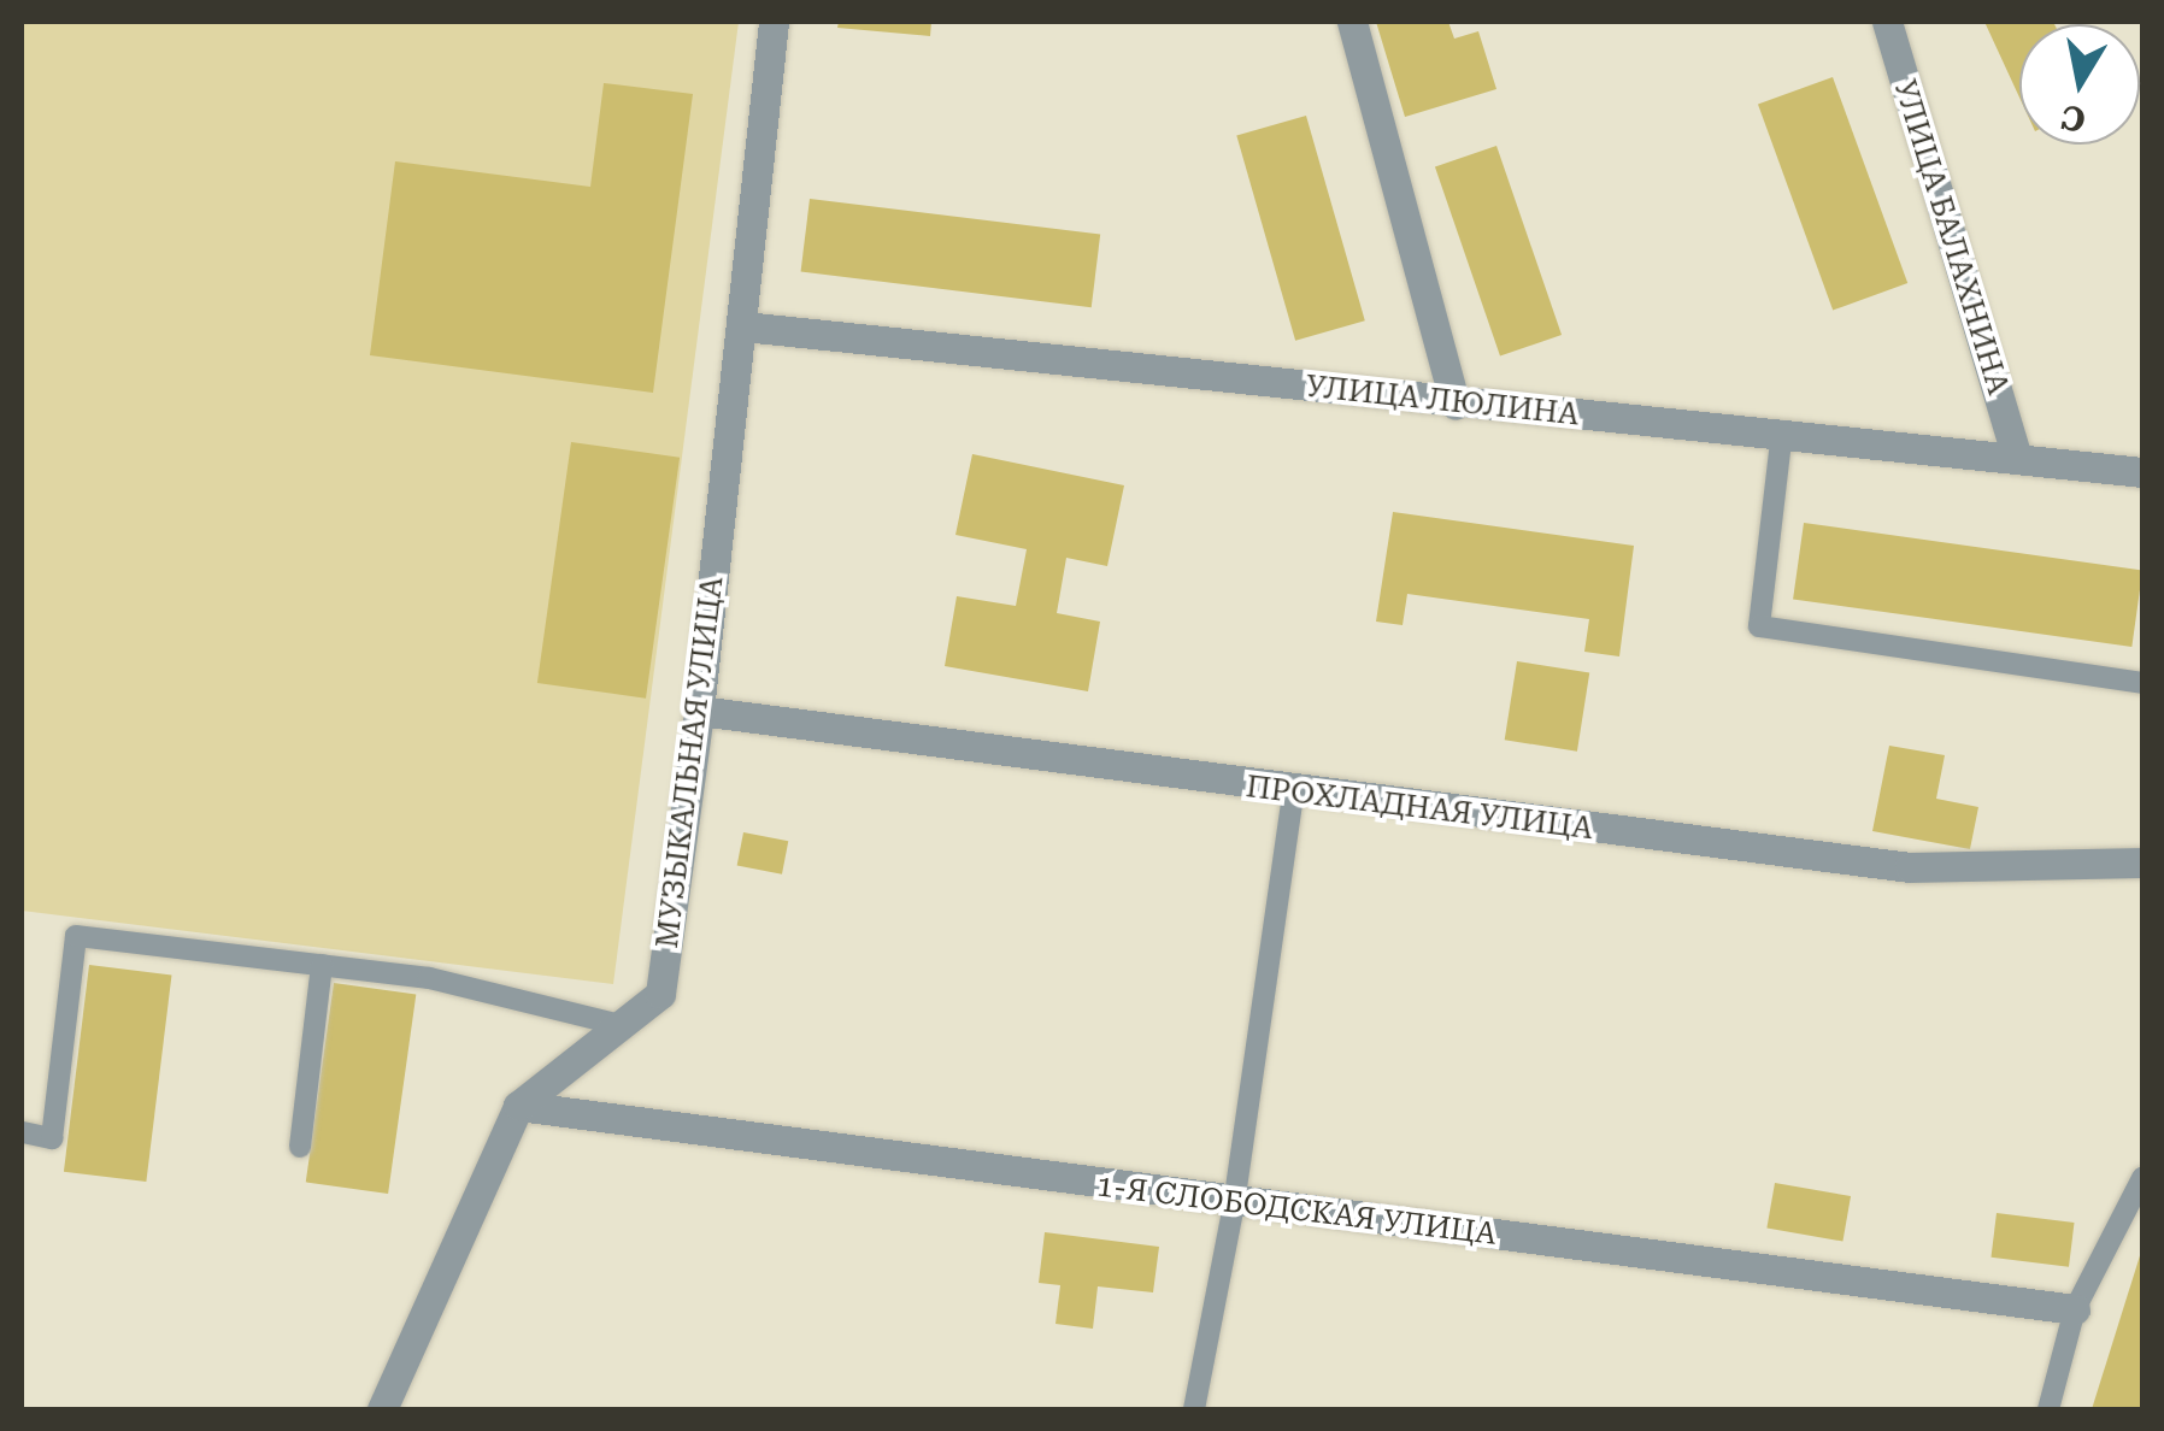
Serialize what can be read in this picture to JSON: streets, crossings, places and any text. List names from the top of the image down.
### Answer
{
  "streets": {
    "street": [
      "УЛИЦА БАЛАХНИНА",
      "УЛИЦА ЛЮЛИНА",
      "МУЗЫКАЛЬНАЯ УЛИЦА",
      "ПРОХЛАДНАЯ УЛИЦА",
      "1-Я СЛОБОДСКАЯ УЛИЦА"
    ]
  },
  "crossings": [
    ["УЛИЦА БАЛАХНИНА", "УЛИЦА ЛЮЛИНА"],
    ["УЛИЦА ЛЮЛИНА", "МУЗЫКАЛЬНАЯ УЛИЦА"],
    ["МУЗЫКАЛЬНАЯ УЛИЦА", "ПРОХЛАДНАЯ УЛИЦА"],
    ["МУЗЫКАЛЬНАЯ УЛИЦА", "1-Я СЛОБОДСКАЯ УЛИЦА"]
  ],
  "north": "bottom"
}
